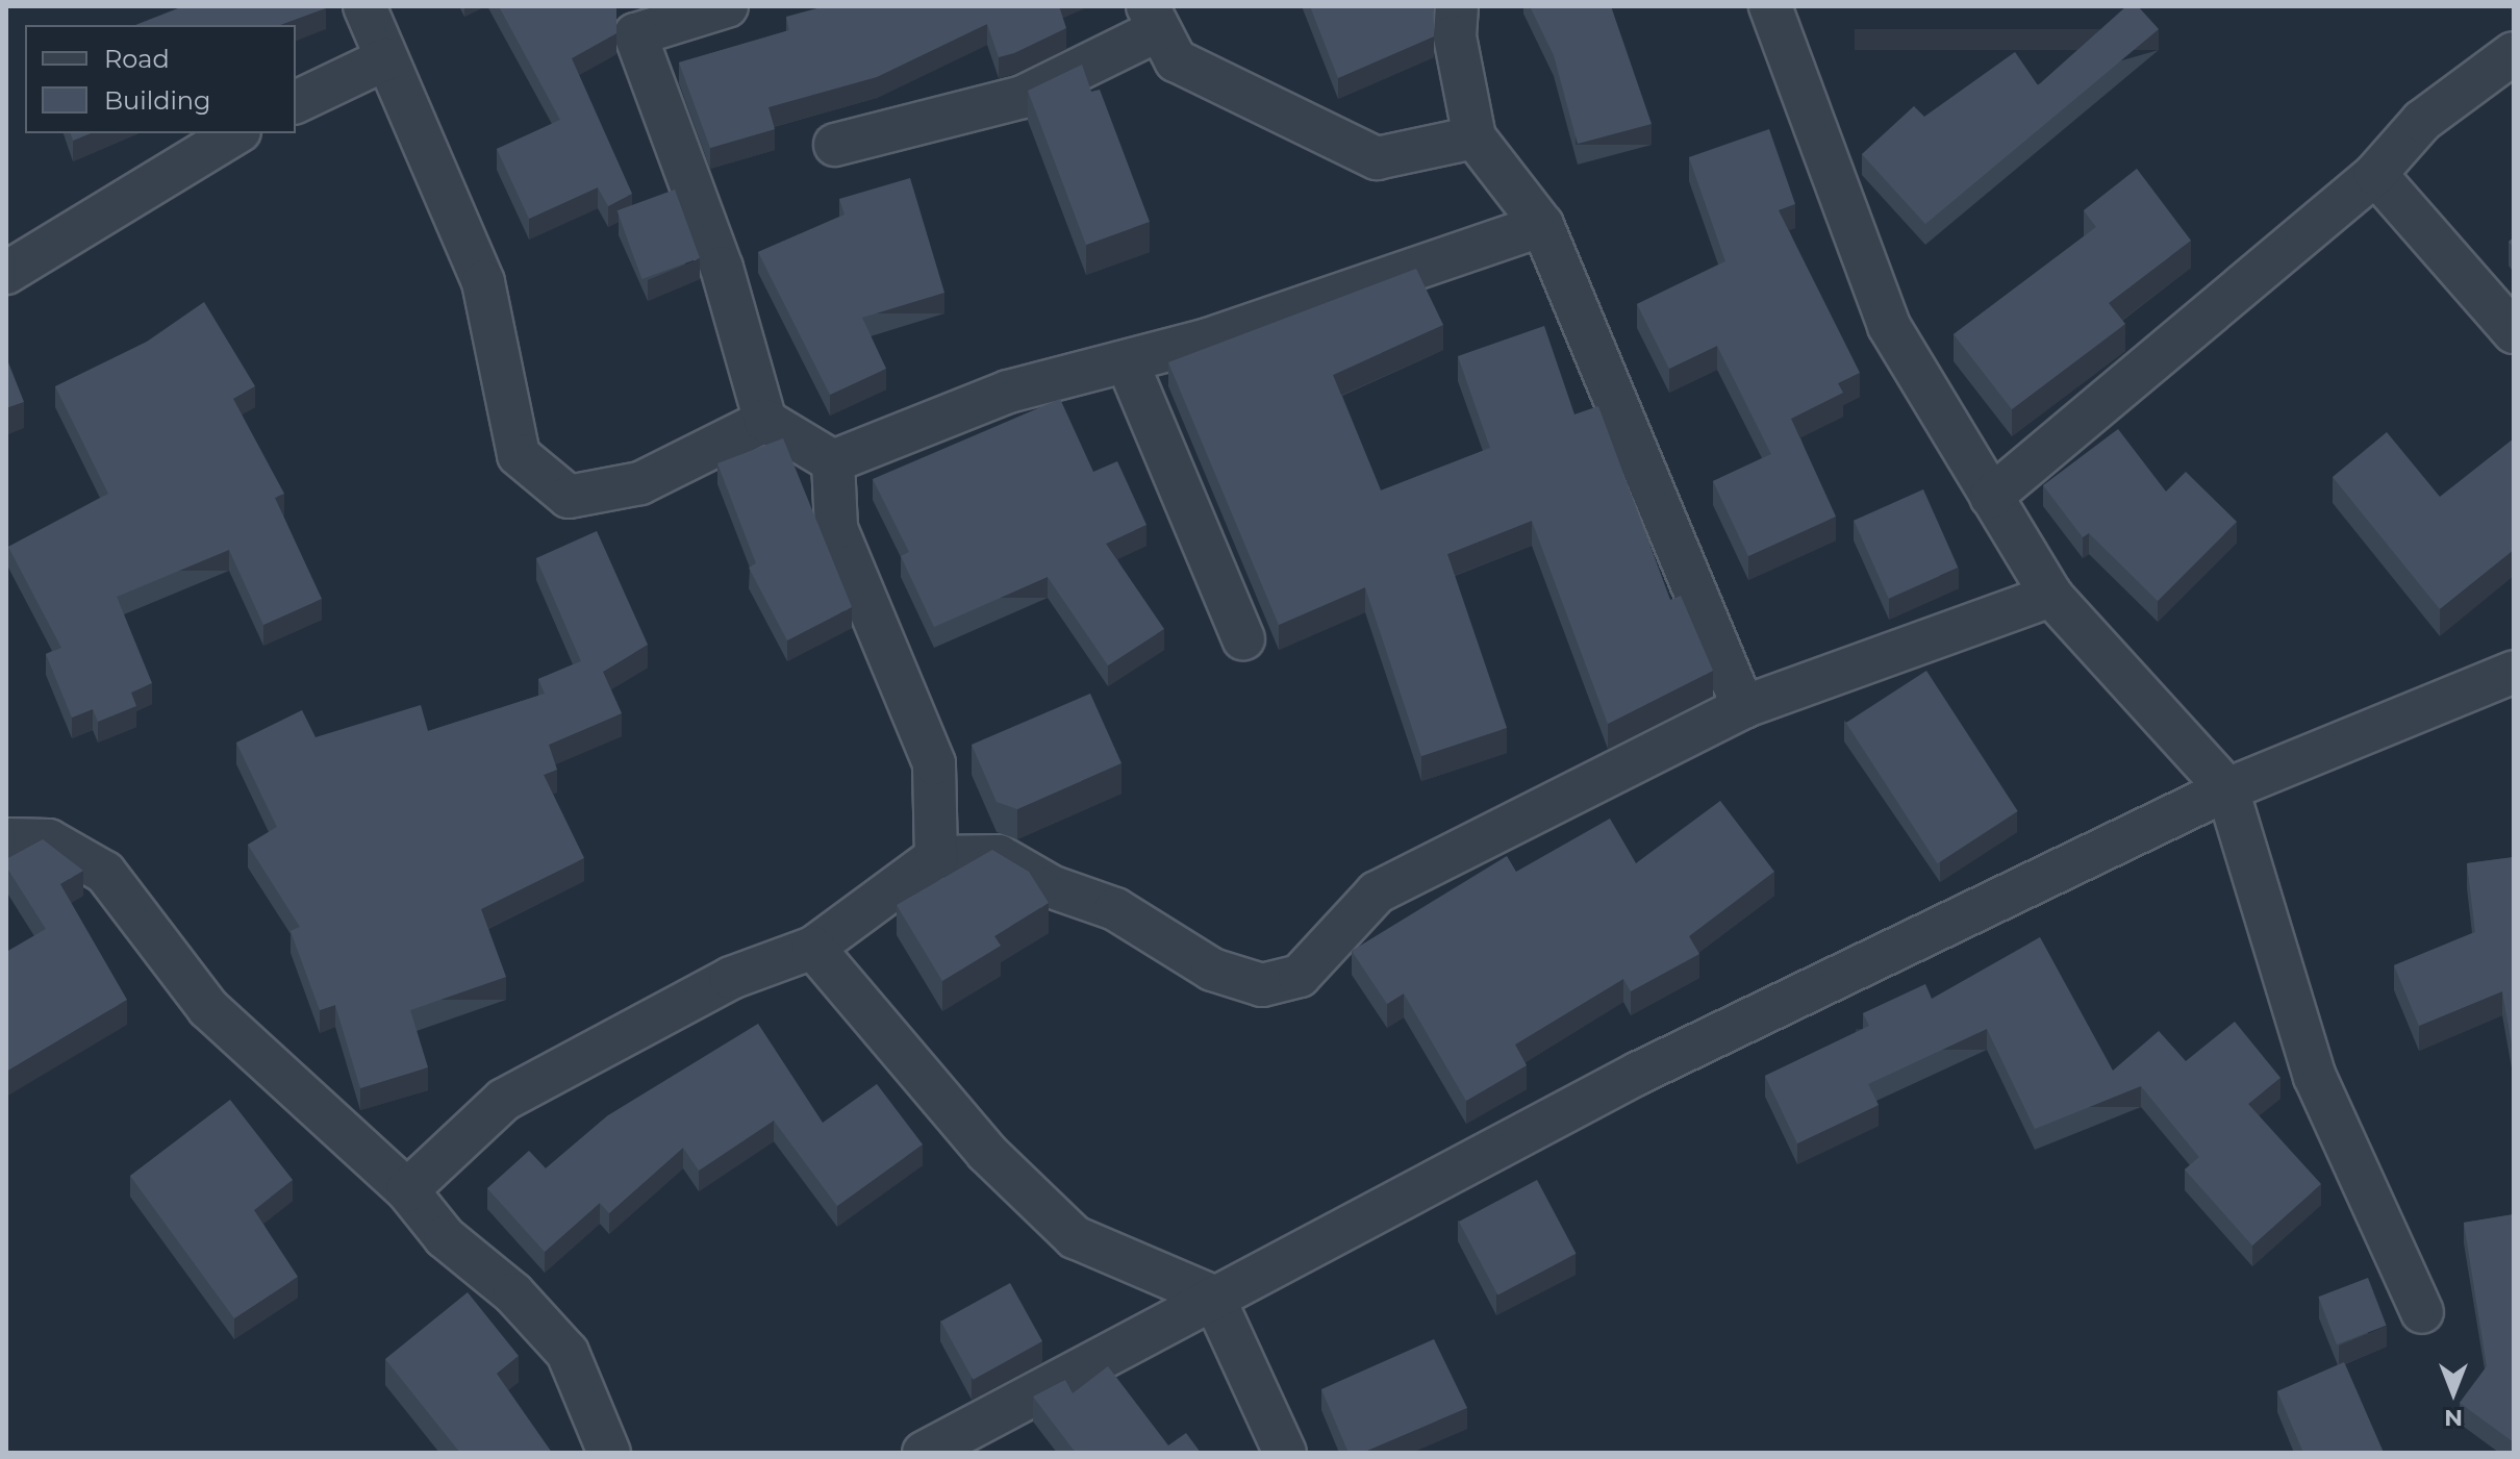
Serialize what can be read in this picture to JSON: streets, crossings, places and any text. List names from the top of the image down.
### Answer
{
  "legend": ["Road", "Building"],
  "north": "bottom"
}
